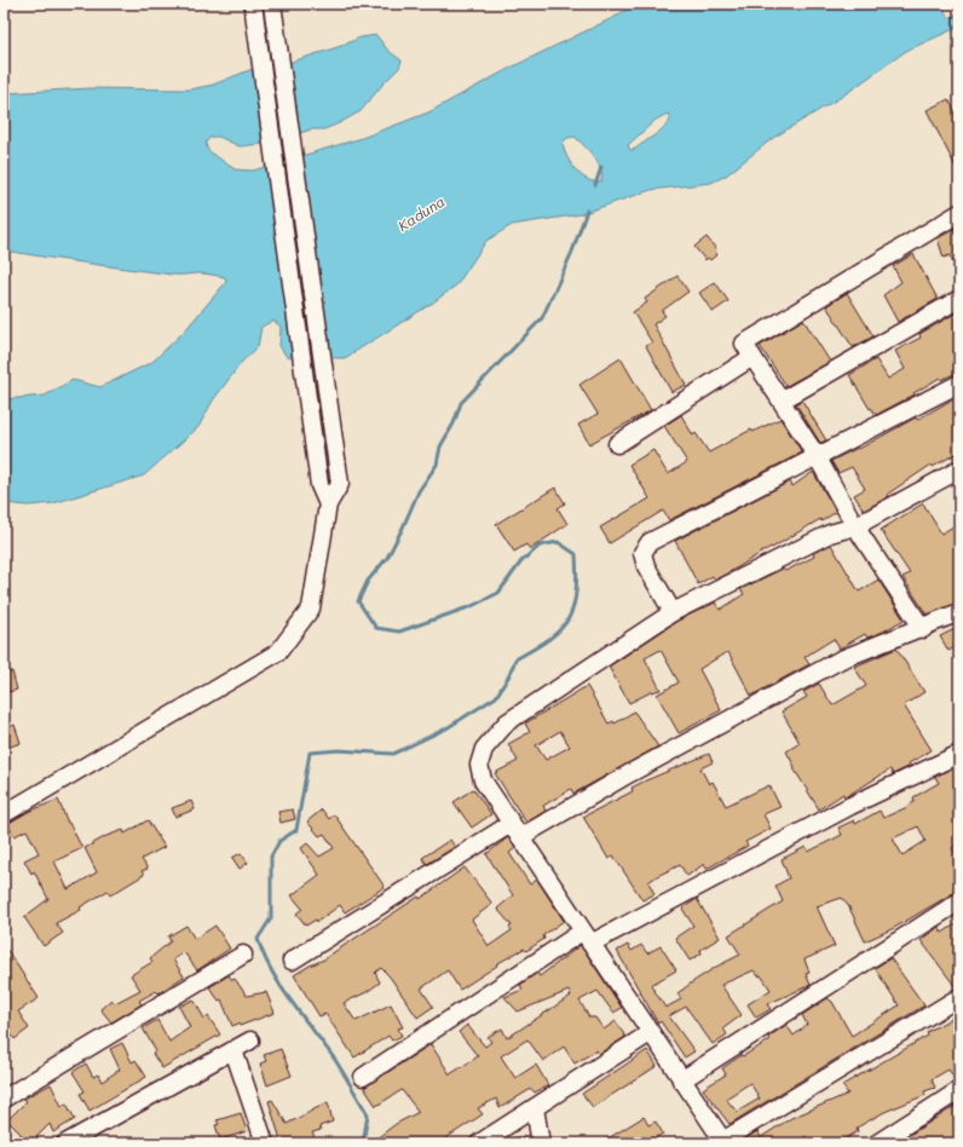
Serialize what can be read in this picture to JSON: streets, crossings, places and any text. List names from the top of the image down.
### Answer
{
  "water": ["Kaduna"]
}
